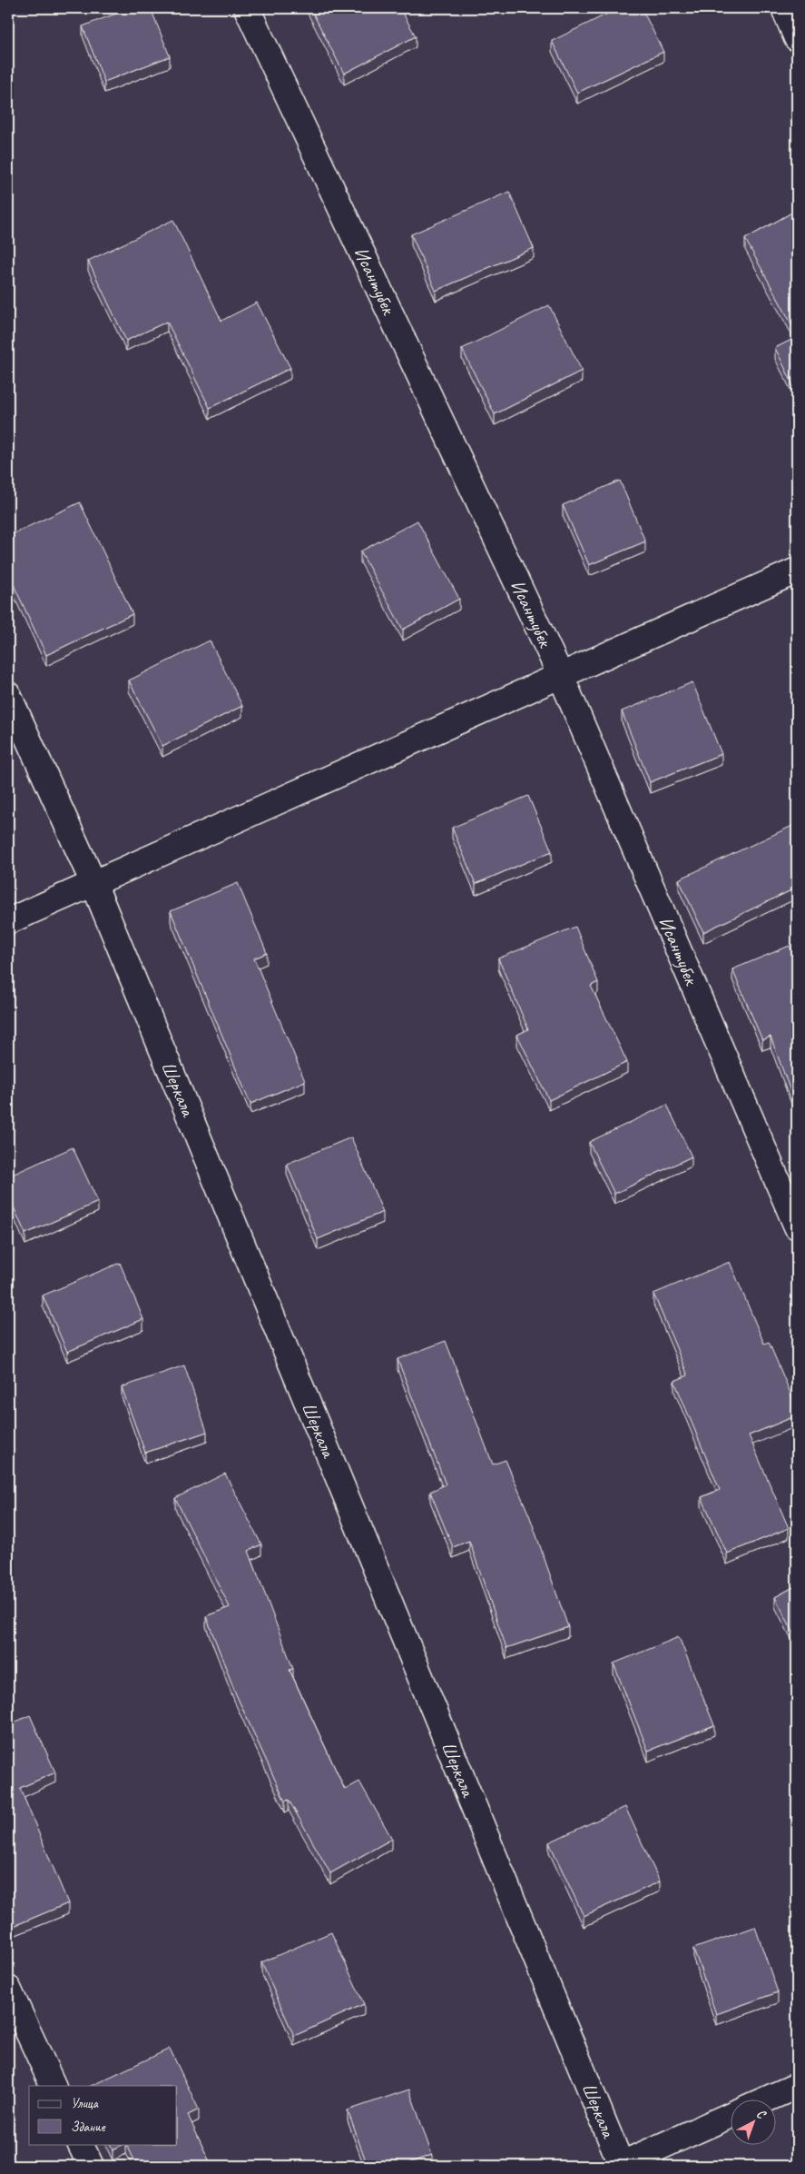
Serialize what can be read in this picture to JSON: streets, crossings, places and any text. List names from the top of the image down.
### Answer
{
  "streets": {
    "street": ["Исантубек", "Шеркала"]
  },
  "legend": ["Улица", "Здание"],
  "north": "top right"
}
